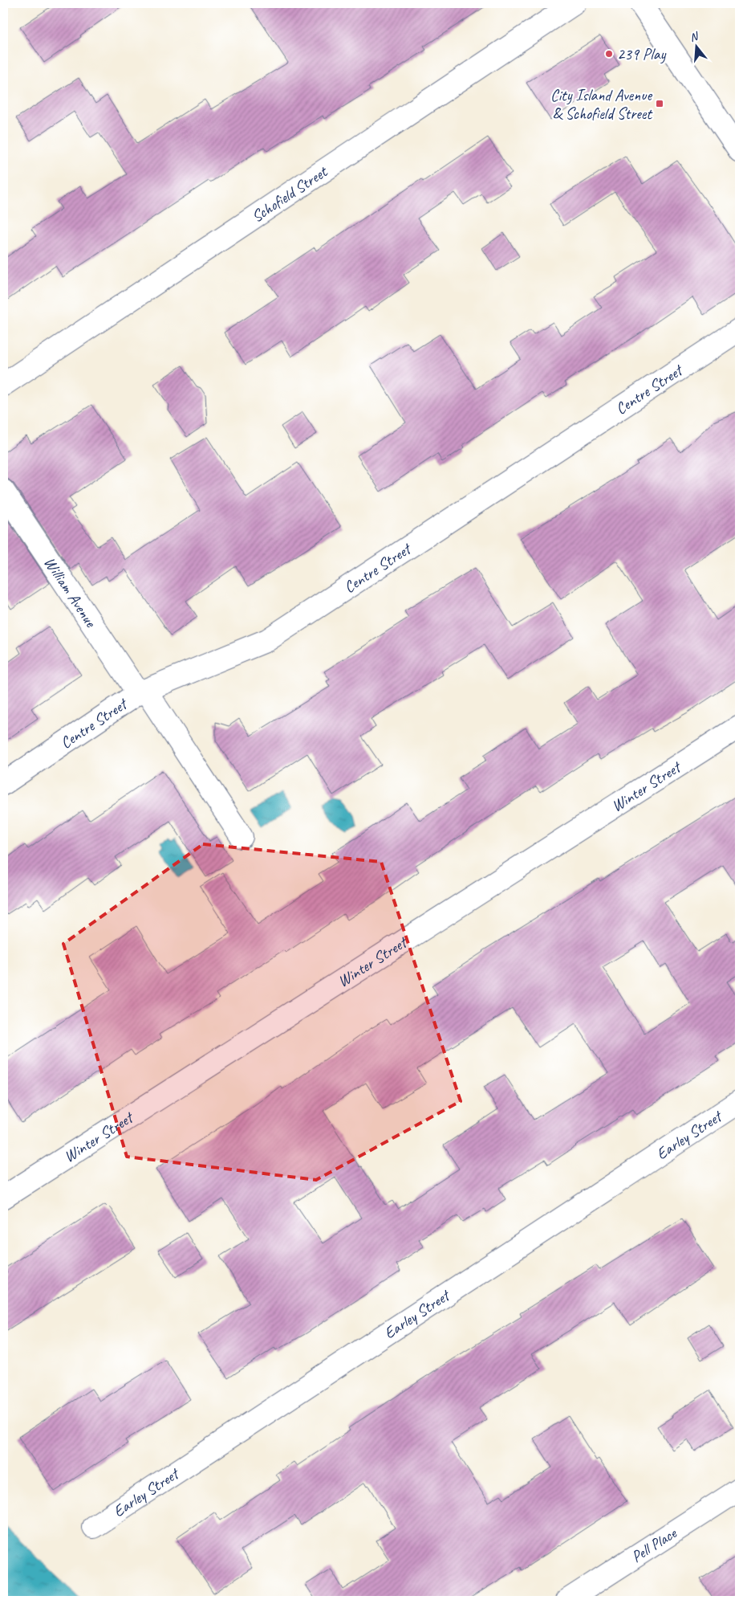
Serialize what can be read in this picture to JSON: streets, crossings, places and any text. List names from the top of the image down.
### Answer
{
  "streets": {
    "street": [
      "Schofield Street",
      "Centre Street",
      "William Avenue",
      "Winter Street",
      "Earley Street",
      "Pell Place"
    ]
  },
  "crossings": [
    ["Centre Street", "William Avenue"]
  ],
  "places": {
    "other": ["239 Play"],
    "transit": ["City Island Avenue & Schofield Street"]
  },
  "north": "top"
}
